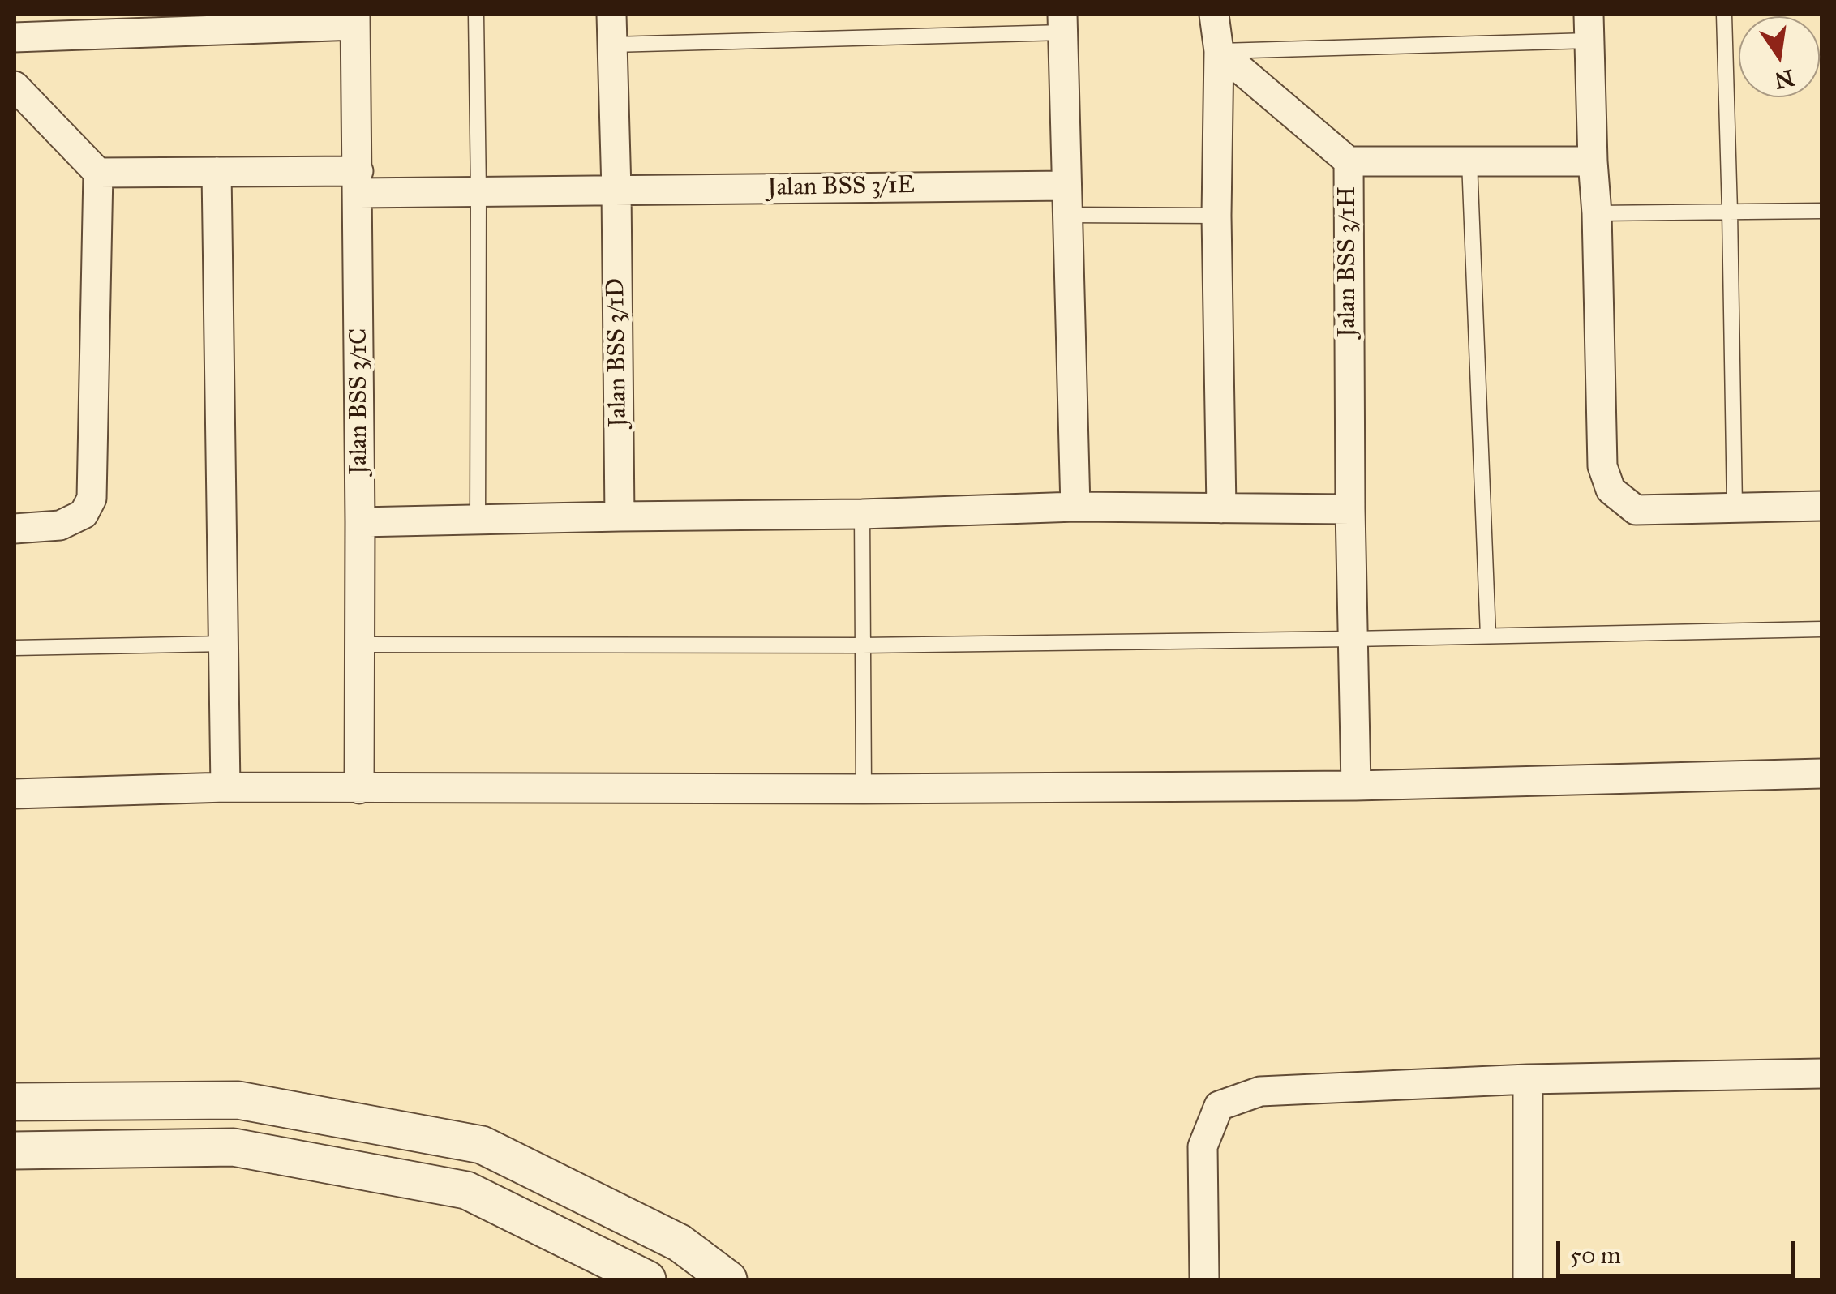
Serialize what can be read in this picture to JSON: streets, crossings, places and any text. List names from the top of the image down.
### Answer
{
  "streets": {
    "street": [
      "Jalan BSS 3/1E",
      "Jalan BSS 3/1H",
      "Jalan BSS 3/1D",
      "Jalan BSS 3/1C"
    ]
  },
  "crossings": [
    ["Jalan BSS 3/1E", "Jalan BSS 3/1D"],
    ["Jalan BSS 3/1E", "Jalan BSS 3/1C"]
  ],
  "scale_bar": "50 m",
  "north": "bottom"
}
